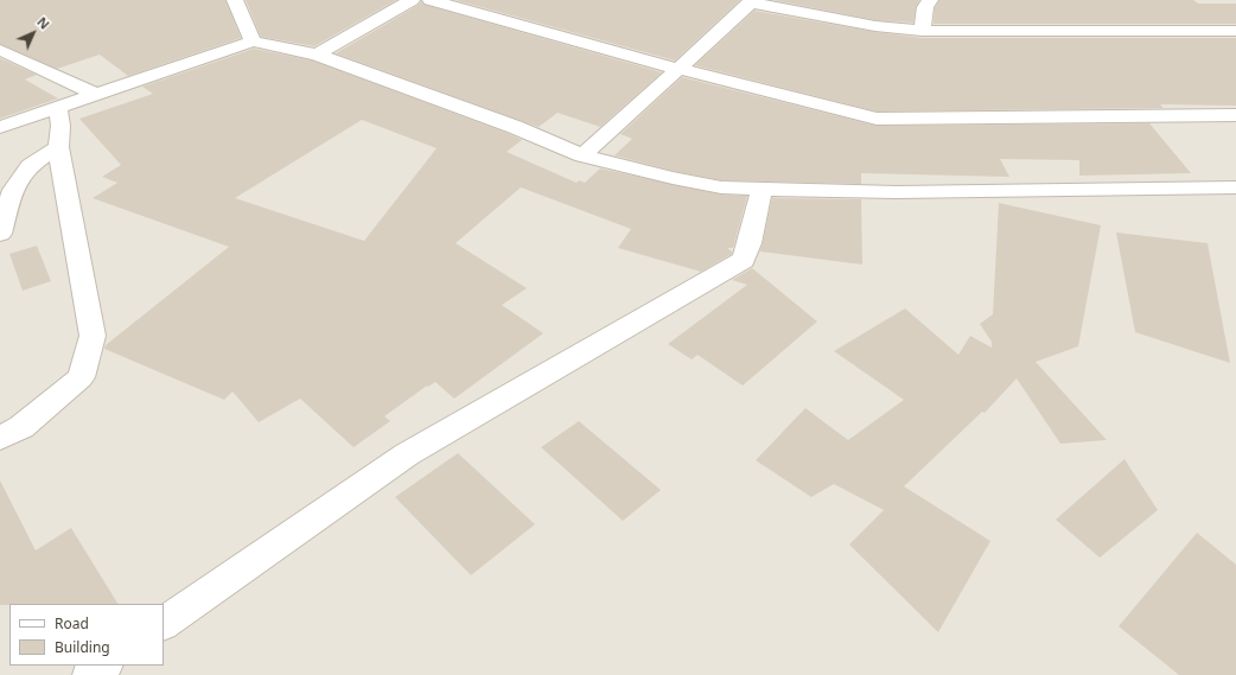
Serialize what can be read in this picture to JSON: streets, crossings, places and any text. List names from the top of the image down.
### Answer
{
  "legend": ["Road", "Building"],
  "north": "top right"
}
